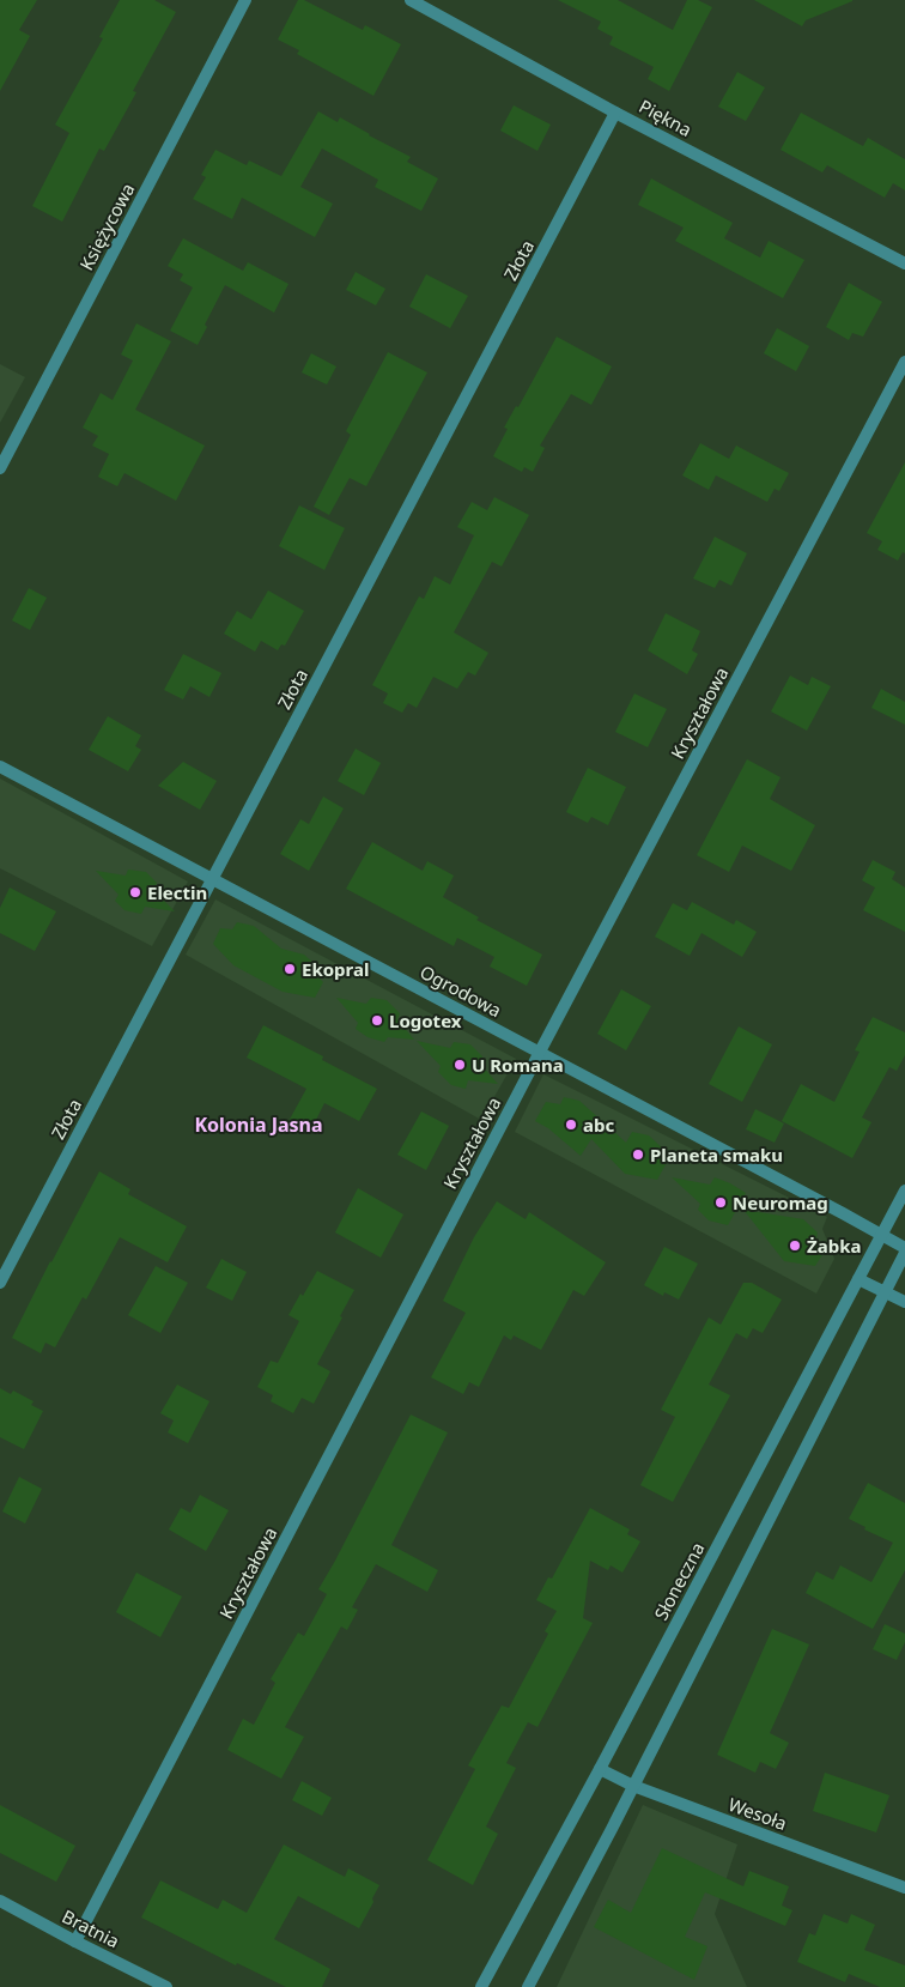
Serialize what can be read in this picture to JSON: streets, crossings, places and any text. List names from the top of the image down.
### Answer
{
  "streets": {
    "street": [
      "Piękna",
      "Księżycowa",
      "Złota",
      "Kryształowa",
      "Ogrodowa",
      "Słoneczna",
      "Wesoła",
      "Bratnia"
    ]
  },
  "crossings": [
    ["Piękna", "Złota"],
    ["Złota", "Ogrodowa"],
    ["Kryształowa", "Ogrodowa"],
    ["Kryształowa", "Bratnia"],
    ["Ogrodowa", "Słoneczna"],
    ["Słoneczna", "Wesoła"]
  ],
  "districts": ["Kolonia Jasna"],
  "places": [
    "Electin",
    "Ekopral",
    "Logotex",
    "U Romana",
    "abc",
    "Planeta smaku",
    "Neuromag",
    "Żabka"
  ]
}
